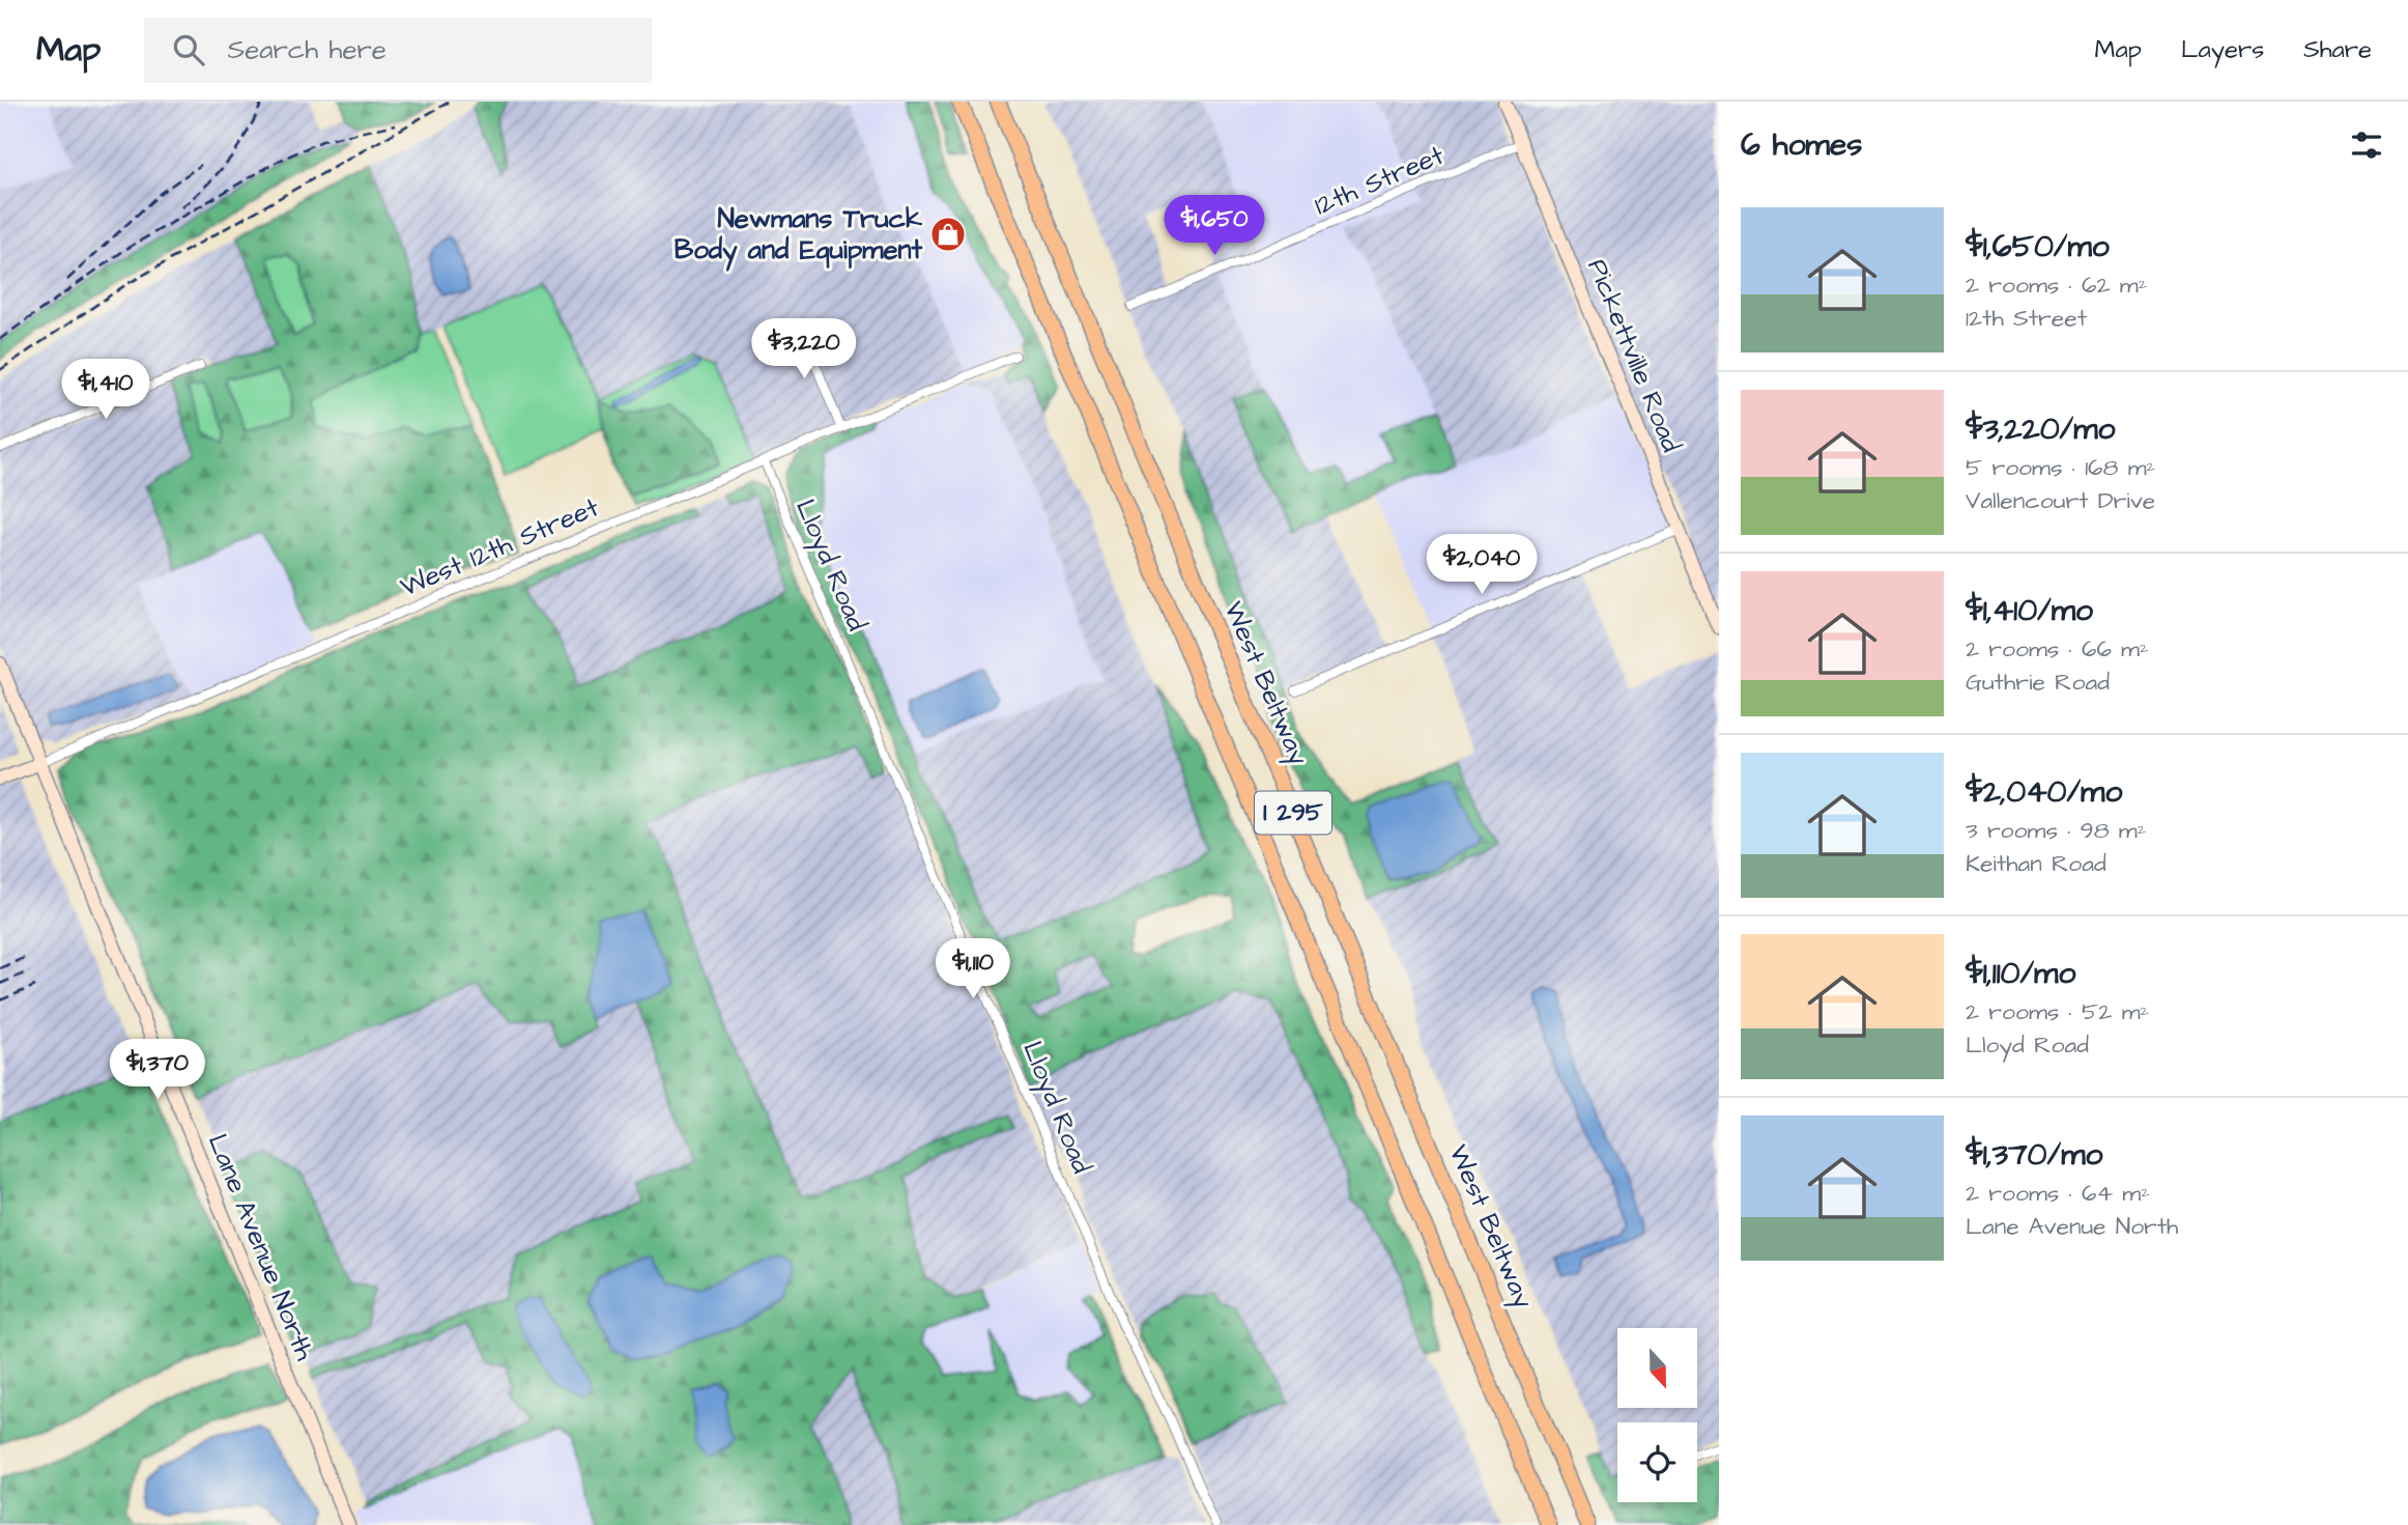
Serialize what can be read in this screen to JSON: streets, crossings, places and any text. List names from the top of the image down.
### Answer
{
  "streets": {
    "highway": ["West Beltway", "I 295"],
    "main road": ["Pickettville Road", "West 12th Street", "Lane Avenue North"],
    "street": ["12th Street", "Lloyd Road"]
  },
  "crossings": [
    ["12th Street", "Pickettville Road"],
    ["West 12th Street", "Lloyd Road"],
    ["West 12th Street", "Lane Avenue North"]
  ],
  "places": {
    "shop": ["Newmans Truck Body and Equipment"]
  },
  "north": "bottom",
  "page": {
    "header": "Map",
    "search": "Search here",
    "nav": ["Map", "Layers", "Share"],
    "heading": "6 homes",
    "list": [
      {
        "name": "$1,650/mo",
        "note": "2 rooms · 62 m² · 12th Street"
      },
      {
        "name": "$3,220/mo",
        "note": "5 rooms · 168 m² · Vallencourt Drive"
      },
      {
        "name": "$1,410/mo",
        "note": "2 rooms · 66 m² · Guthrie Road"
      },
      {
        "name": "$2,040/mo",
        "note": "3 rooms · 98 m² · Keithan Road"
      },
      {
        "name": "$1,110/mo",
        "note": "2 rooms · 52 m² · Lloyd Road"
      },
      {
        "name": "$1,370/mo",
        "note": "2 rooms · 64 m² · Lane Avenue North"
      }
    ],
    "price": [
      "$1,650",
      "$3,220",
      "$1,410",
      "$2,040",
      "$1,110",
      "$1,370"
    ]
  }
}
